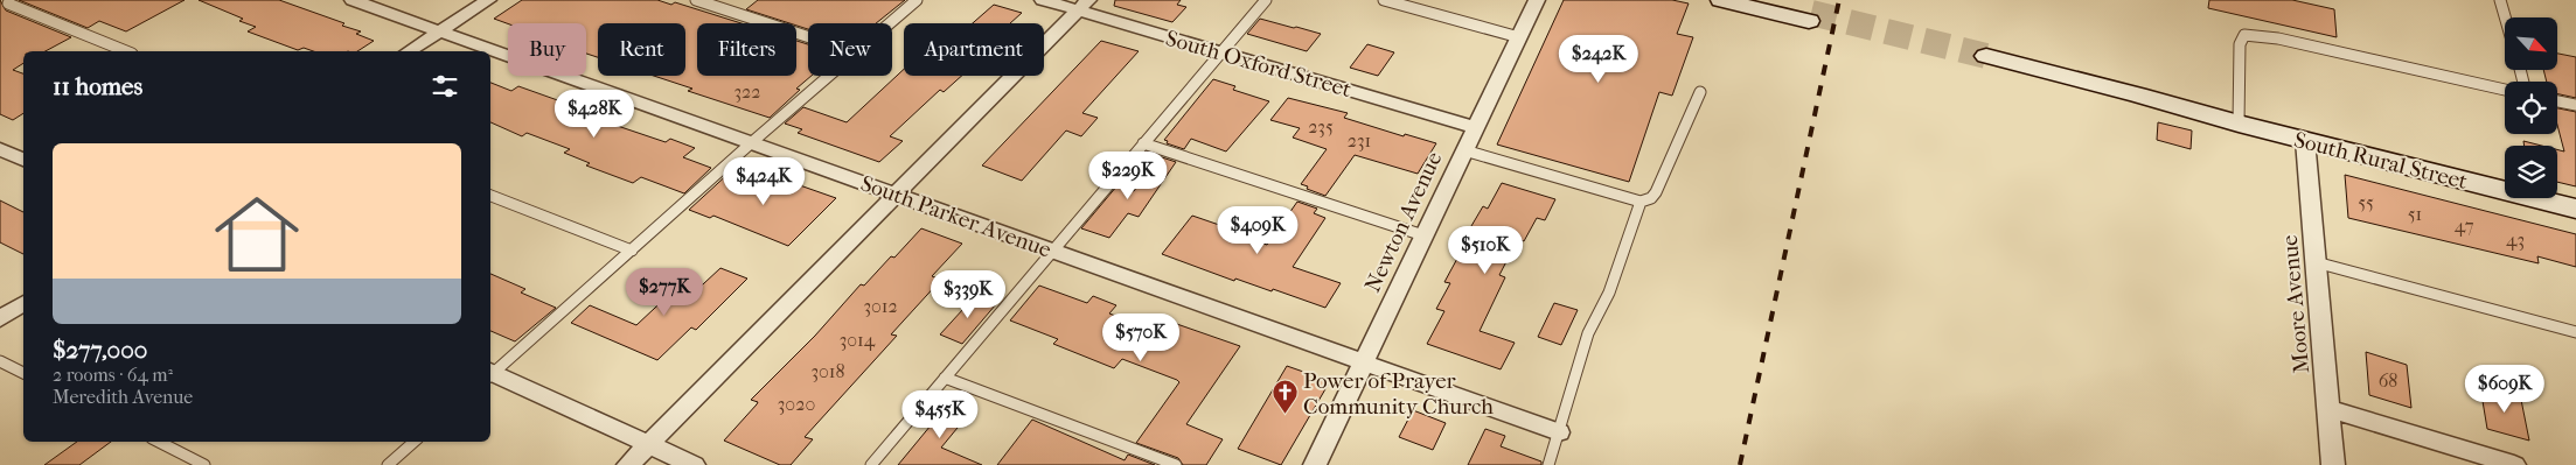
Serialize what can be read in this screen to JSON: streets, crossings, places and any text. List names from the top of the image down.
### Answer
{
  "streets": {
    "main road": ["South Rural Street"],
    "street": [
      "South Oxford Street",
      "South Parker Avenue",
      "Newton Avenue",
      "Moore Avenue"
    ]
  },
  "crossings": [
    ["South Oxford Street", "Newton Avenue"],
    ["South Rural Street", "Moore Avenue"],
    ["South Parker Avenue", "Newton Avenue"]
  ],
  "places": {
    "church": ["Power of Prayer Community Church"]
  },
  "house_numbers": [
    "322",
    "235",
    "231",
    "55",
    "51",
    "47",
    "43",
    "3012",
    "3014",
    "3018",
    "68",
    "3020"
  ],
  "north": "bottom right",
  "page": {
    "chip": [
      "Buy",
      "Rent",
      "Filters",
      "New",
      "Apartment"
    ],
    "price": [
      "$242K",
      "$428K",
      "$229K",
      "$424K",
      "$409K",
      "$510K",
      "$277K",
      "$339K",
      "$570K",
      "$609K",
      "$455K"
    ],
    "heading": "11 homes",
    "list": [
      {
        "name": "$277,000",
        "note": "2 rooms · 64 m² · Meredith Avenue"
      }
    ]
  }
}
